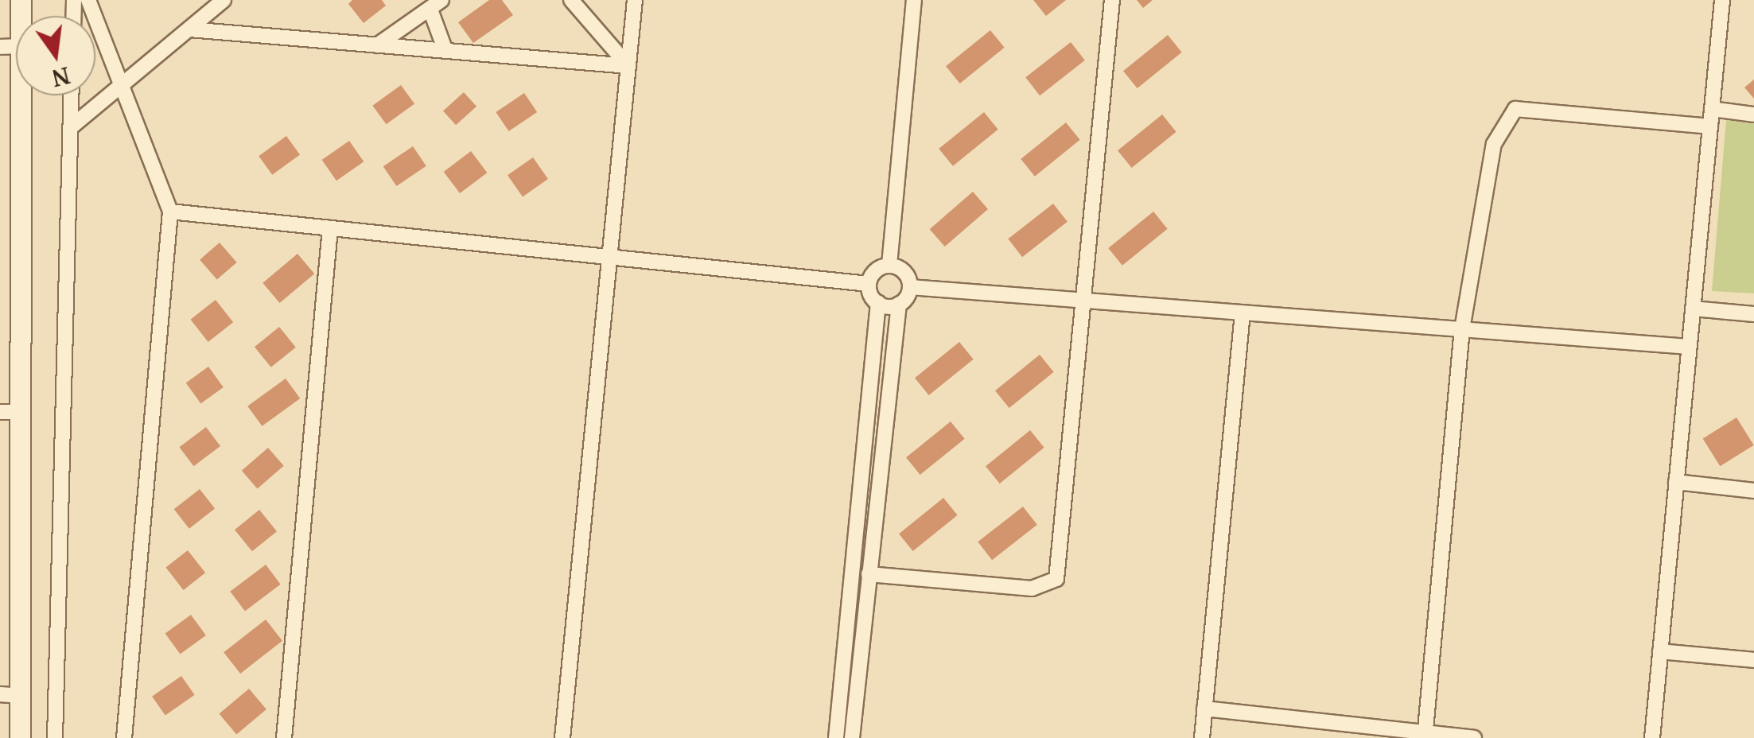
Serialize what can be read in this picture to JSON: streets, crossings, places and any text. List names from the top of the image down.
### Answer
{
  "north": "bottom"
}
